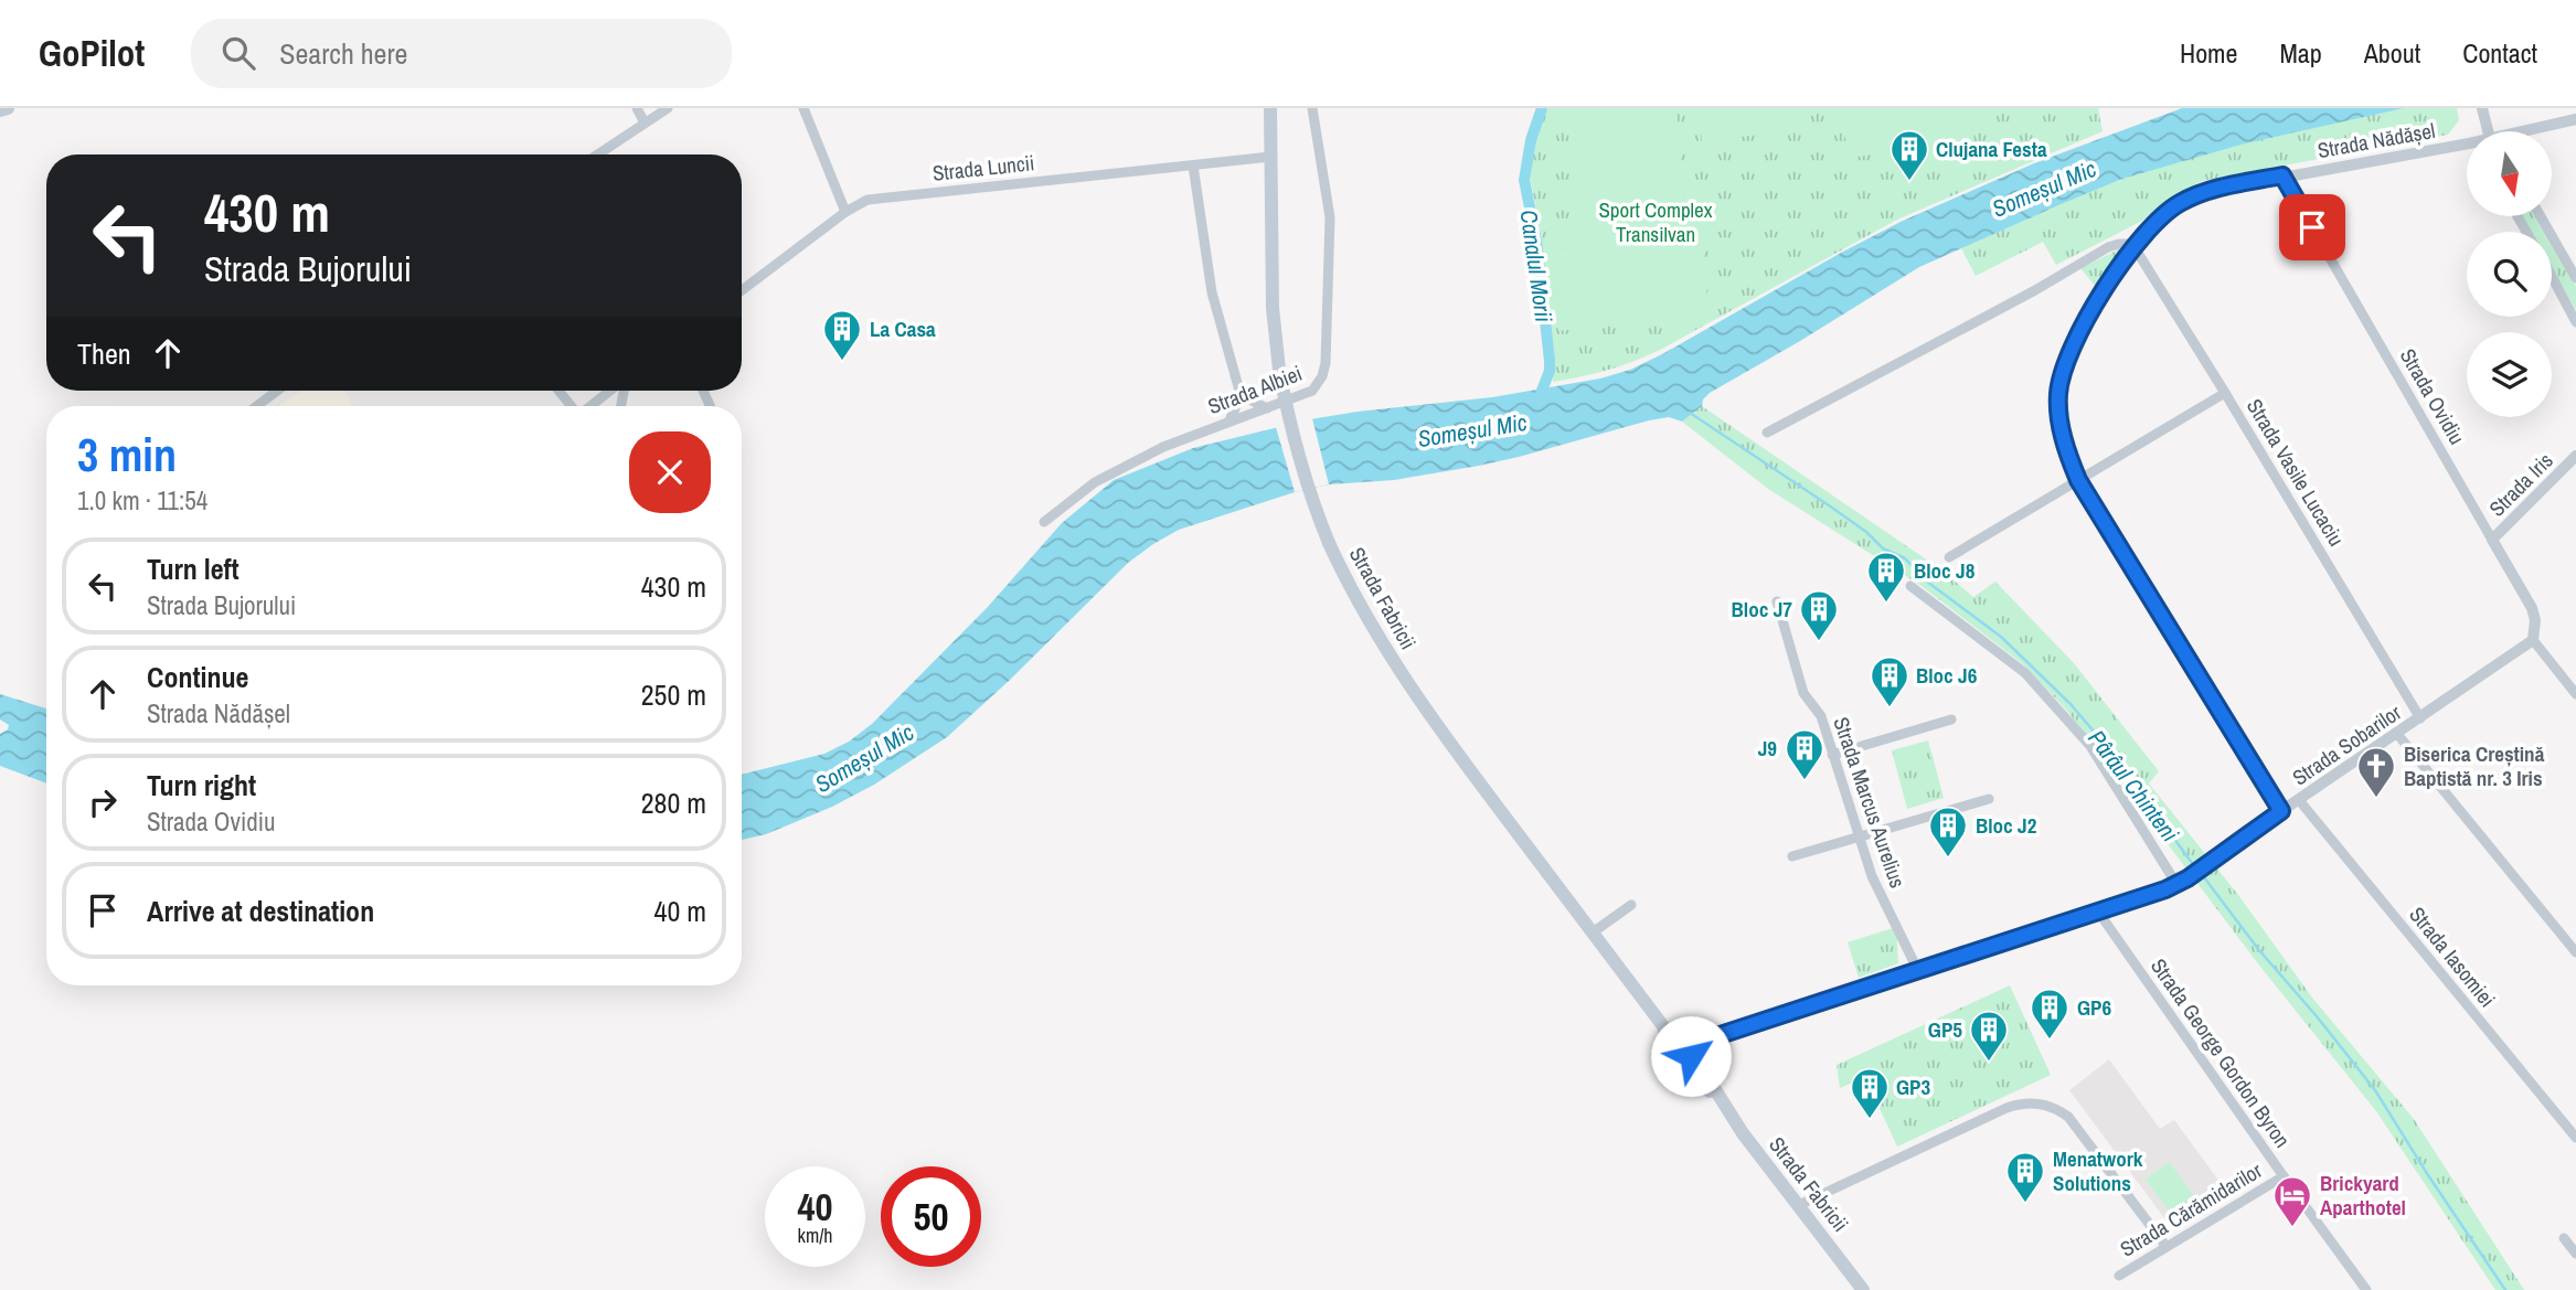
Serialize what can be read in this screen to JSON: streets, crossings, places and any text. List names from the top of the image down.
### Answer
{
  "streets": {
    "main road": ["Strada Fabricii"],
    "street": [
      "Strada Nădășel",
      "Strada Luncii",
      "Strada Albiei",
      "Strada Ovidiu",
      "Strada Vasile Lucaciu",
      "Strada Iris",
      "Strada Sobarilor",
      "Strada Marcus Aurelius",
      "Strada Iasomiei",
      "Strada George Gordon Byron",
      "Strada Cărămidarilor"
    ]
  },
  "crossings": [
    ["Strada Nădășel", "Strada Ovidiu"],
    ["Strada Nădășel", "Strada Vasile Lucaciu"],
    ["Strada Nădășel", "Strada Sobarilor"],
    ["Strada Luncii", "Strada Fabricii"],
    ["Strada Ovidiu", "Strada Iris"],
    ["Strada Ovidiu", "Strada Sobarilor"],
    ["Strada Vasile Lucaciu", "Strada Sobarilor"],
    ["Strada Fabricii", "Strada Sobarilor"],
    ["Strada Sobarilor", "Strada Marcus Aurelius"],
    ["Strada Sobarilor", "Strada Iasomiei"],
    ["Strada Sobarilor", "Strada George Gordon Byron"],
    ["Strada George Gordon Byron", "Strada Cărămidarilor"]
  ],
  "water": ["Someșul Mic", "Canalul Morii", "Pârâul Chinteni"],
  "parks": ["Sport Complex Transilvan"],
  "places": {
    "building": [
      "Clujana Festa",
      "La Casa",
      "Bloc J8",
      "Bloc J7",
      "Bloc J6",
      "J9",
      "Bloc J2",
      "GP6",
      "GP5",
      "GP3",
      "Menatwork Solutions"
    ],
    "church": ["Biserica Creștină Baptistă nr. 3 Iris"],
    "hotel": ["Brickyard Aparthotel"]
  },
  "north": "bottom",
  "page": {
    "header": "GoPilot",
    "search": "Search here",
    "nav": [
      "Home",
      "Map",
      "About",
      "Contact"
    ],
    "turn": ["430 m", "Strada Bujorului"],
    "then": "Then",
    "heading": ["3 min", "1.0 km · 11:54"],
    "list": [
      {
        "name": "Turn left",
        "note": "Strada Bujorului",
        "value": "430 m"
      },
      {
        "name": "Continue",
        "note": "Strada Nădășel",
        "value": "250 m"
      },
      {
        "name": "Turn right",
        "note": "Strada Ovidiu",
        "value": "280 m"
      },
      {
        "name": "Arrive at destination",
        "value": "40 m"
      }
    ],
    "speed": "40 km/h",
    "limit": "50"
  }
}
